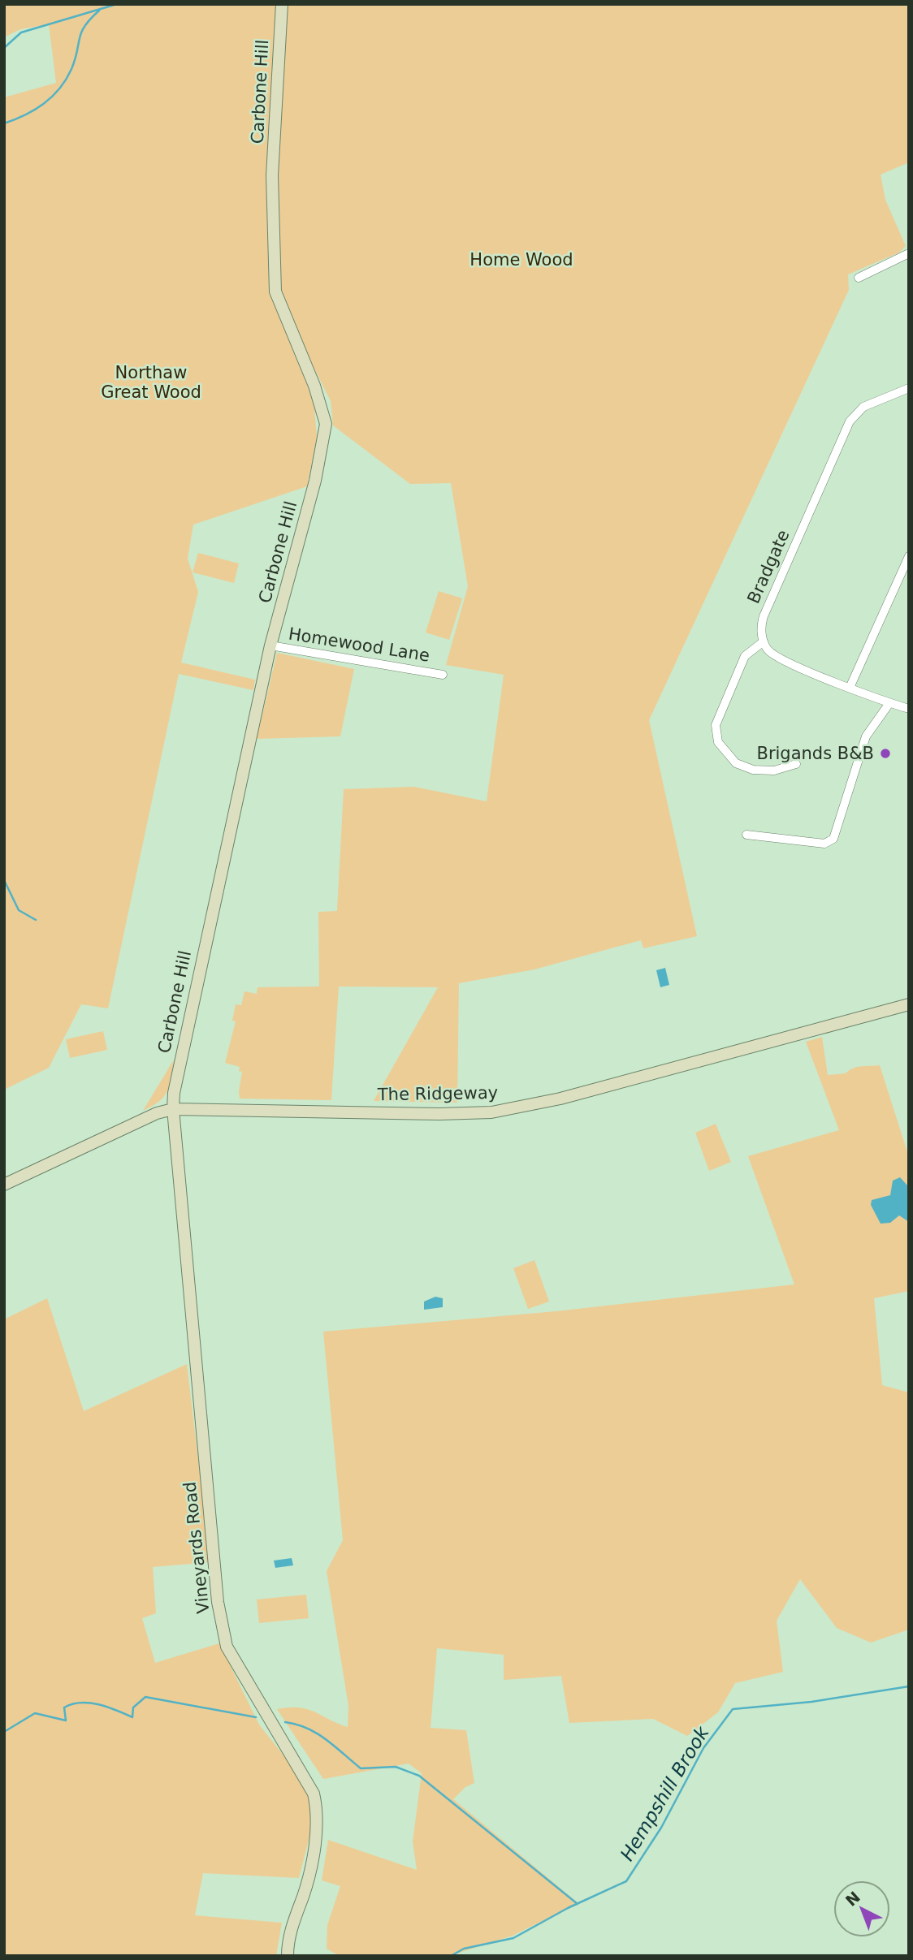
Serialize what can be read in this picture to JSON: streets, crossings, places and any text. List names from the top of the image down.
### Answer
{
  "streets": {
    "street": [
      "Carbone Hill",
      "Bradgate",
      "Homewood Lane",
      "The Ridgeway",
      "Vineyards Road"
    ]
  },
  "crossings": [
    ["Carbone Hill", "Homewood Lane"],
    ["Carbone Hill", "The Ridgeway"],
    ["Carbone Hill", "Vineyards Road"],
    ["The Ridgeway", "Vineyards Road"]
  ],
  "water": ["Hempshill Brook"],
  "parks": ["Home Wood", "Northaw Great Wood"],
  "places": ["Brigands B&B"],
  "north": "top left"
}
